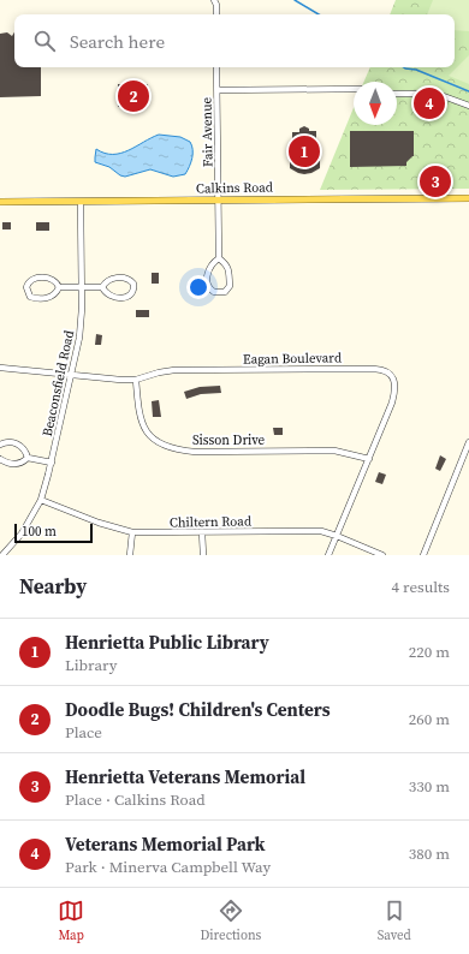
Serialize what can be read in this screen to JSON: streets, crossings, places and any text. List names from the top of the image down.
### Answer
{
  "streets": {
    "main road": ["Calkins Road"],
    "street": [
      "Fair Avenue",
      "Eagan Boulevard",
      "Beaconsfield Road",
      "Sisson Drive",
      "Chiltern Road"
    ]
  },
  "crossings": [
    ["Fair Avenue", "Calkins Road"],
    ["Calkins Road", "Beaconsfield Road"],
    ["Eagan Boulevard", "Beaconsfield Road"],
    ["Eagan Boulevard", "Sisson Drive"],
    ["Eagan Boulevard", "Chiltern Road"],
    ["Beaconsfield Road", "Chiltern Road"]
  ],
  "scale_bar": "100 m",
  "north": "bottom",
  "page": {
    "search": "Search here",
    "pins": [
      "2",
      "4",
      "1",
      "3"
    ],
    "scale": "100 m",
    "heading": ["Nearby", "4 results"],
    "list": [
      {
        "mark": "1",
        "name": "Henrietta Public Library",
        "note": "Library",
        "value": "220 m"
      },
      {
        "mark": "2",
        "name": "Doodle Bugs! Children's Centers",
        "note": "Place",
        "value": "260 m"
      },
      {
        "mark": "3",
        "name": "Henrietta Veterans Memorial",
        "note": "Place · Calkins Road",
        "value": "330 m"
      },
      {
        "mark": "4",
        "name": "Veterans Memorial Park",
        "note": "Park · Minerva Campbell Way",
        "value": "380 m"
      }
    ],
    "nav": ["Map", "Directions", "Saved"]
  }
}
